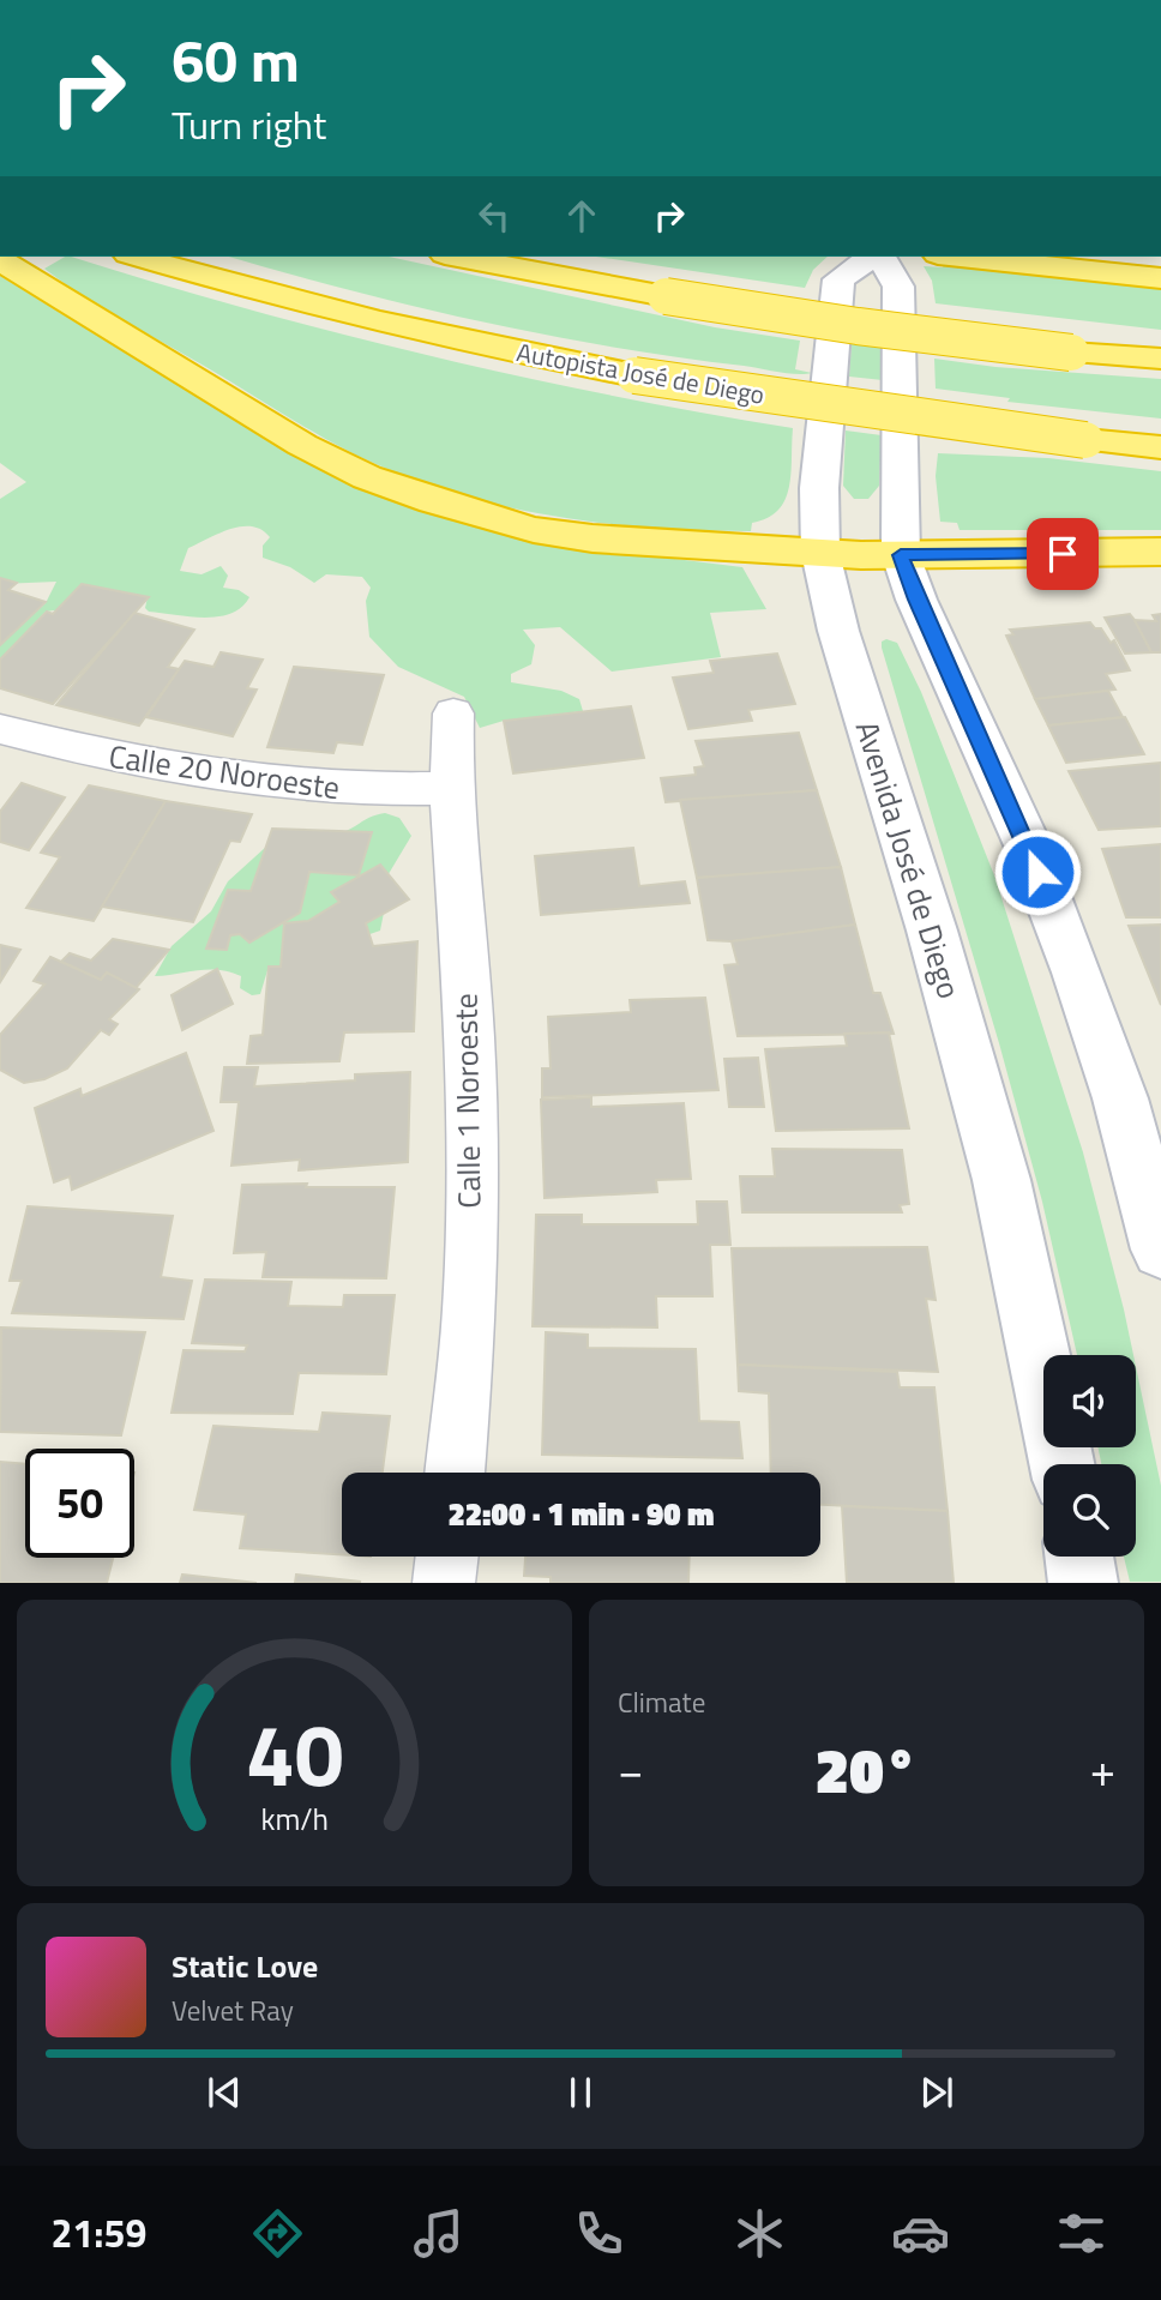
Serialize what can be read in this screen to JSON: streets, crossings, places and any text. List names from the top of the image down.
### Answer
{
  "streets": {
    "highway": ["Autopista José de Diego"],
    "main road": ["Avenida José de Diego"],
    "street": ["Calle 20 Noroeste", "Calle 1 Noroeste"]
  },
  "crossings": [
    ["Calle 20 Noroeste", "Calle 1 Noroeste"]
  ],
  "page": {
    "turn": ["60 m", "Turn right"],
    "limit": "50",
    "trip": "22:00 · 1 min · 90 m",
    "tile": "Climate",
    "heat": ["−", "20°", "+"],
    "song": ["Static Love", "Velvet Ray"],
    "tabs": "21:59",
    "gauge": ["40", "km/h"]
  }
}
